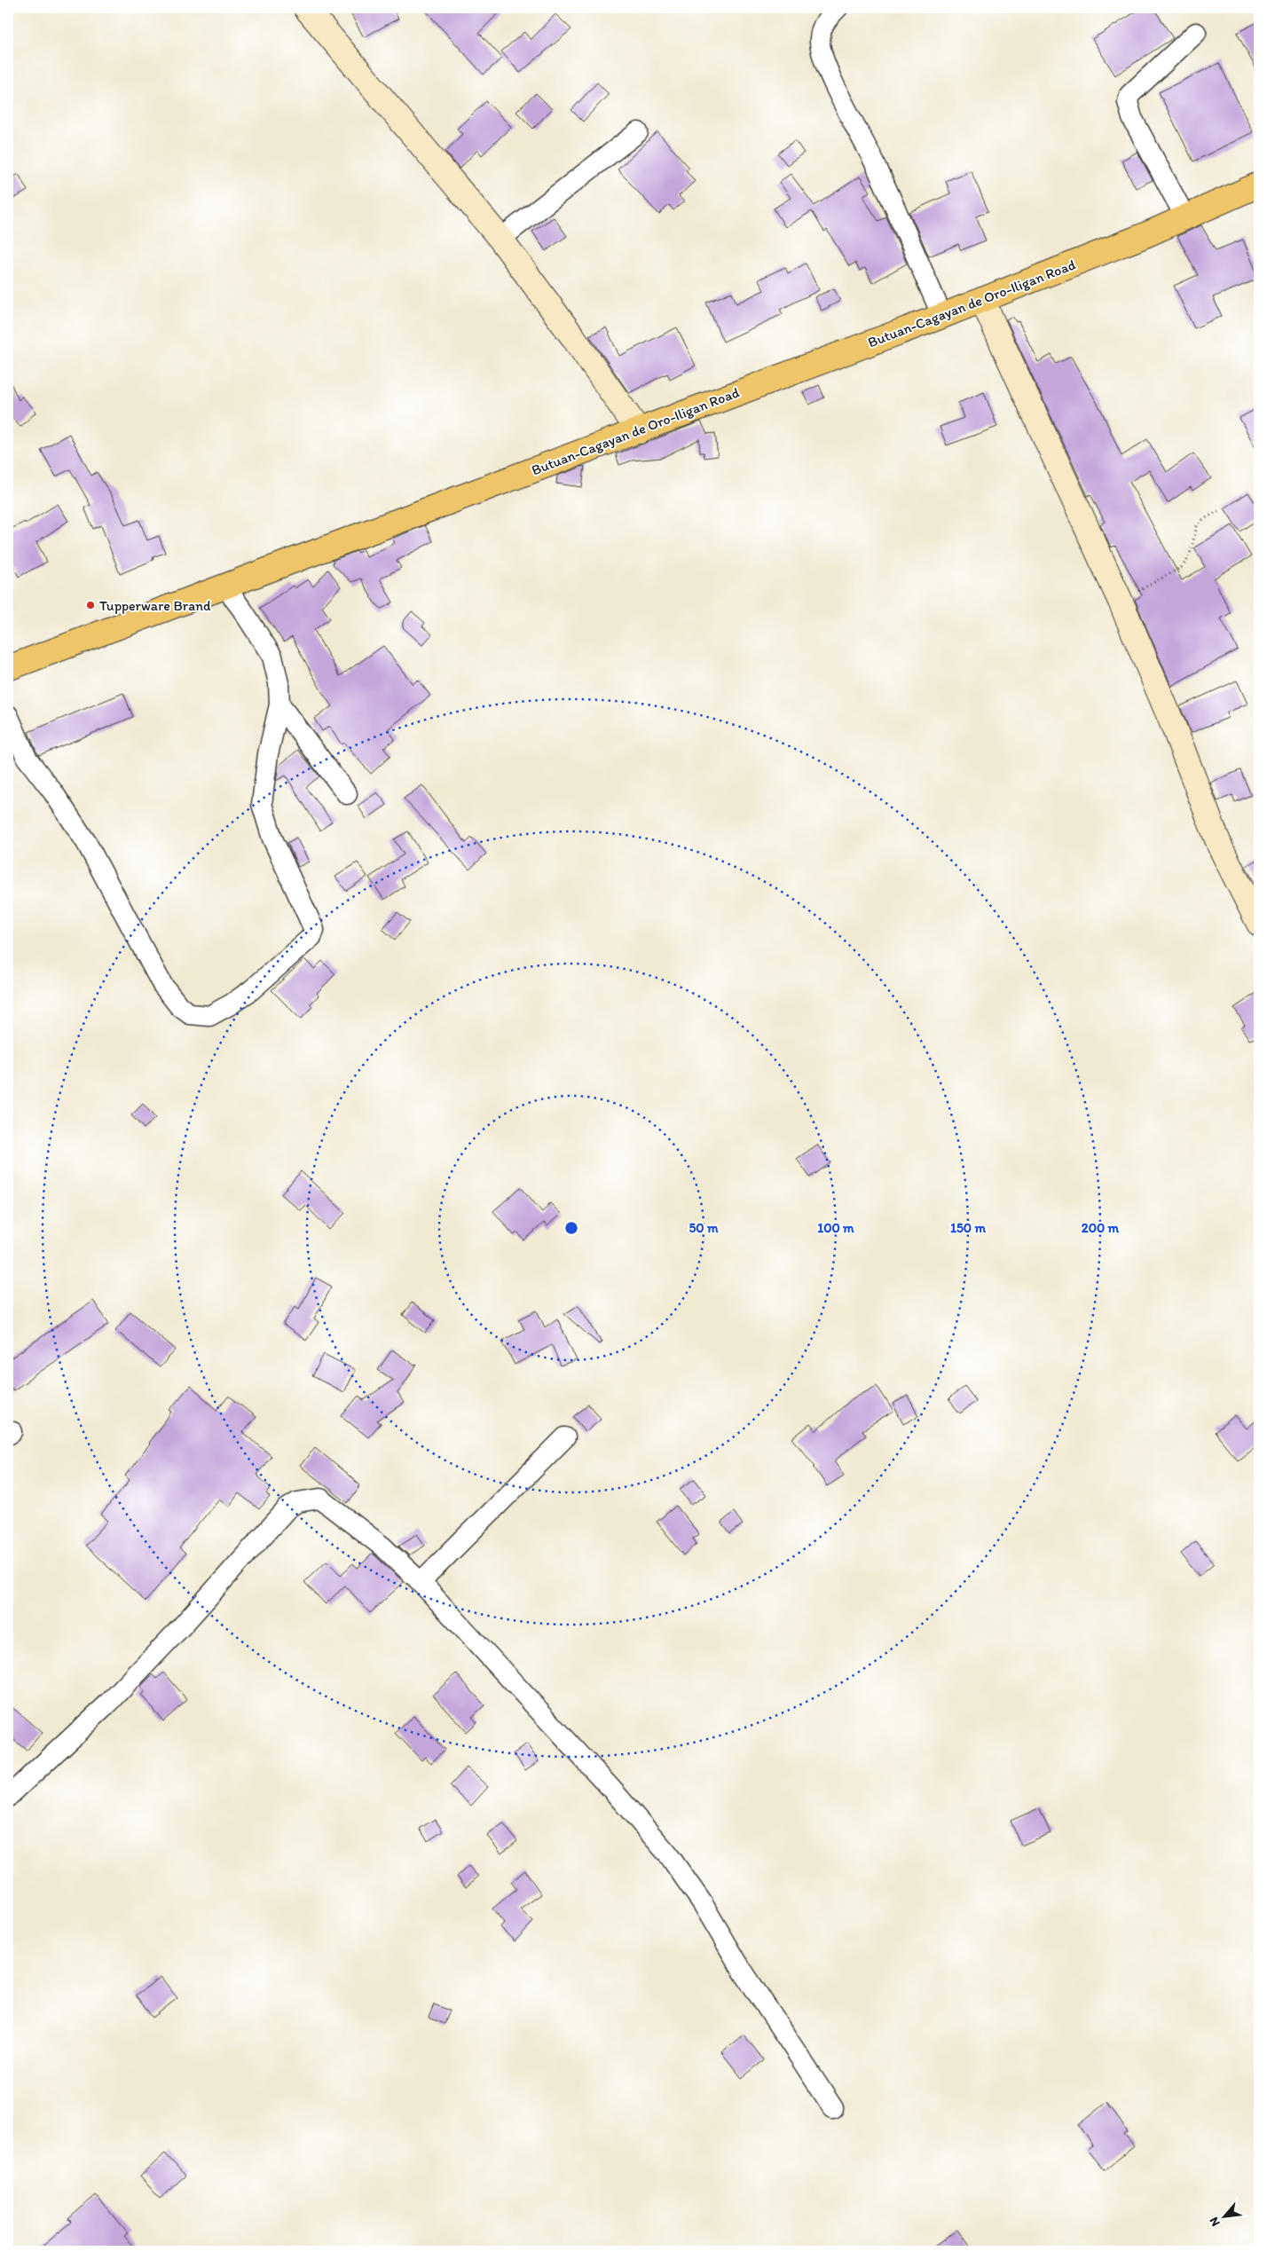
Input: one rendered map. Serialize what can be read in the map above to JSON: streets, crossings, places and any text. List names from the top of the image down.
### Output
{
  "streets": {
    "highway": ["Butuan-Cagayan de Oro-Iligan Road"]
  },
  "places": ["Tupperware Brand"],
  "north": "bottom left",
  "rings": [
    "50 m",
    "100 m",
    "150 m",
    "200 m"
  ]
}
